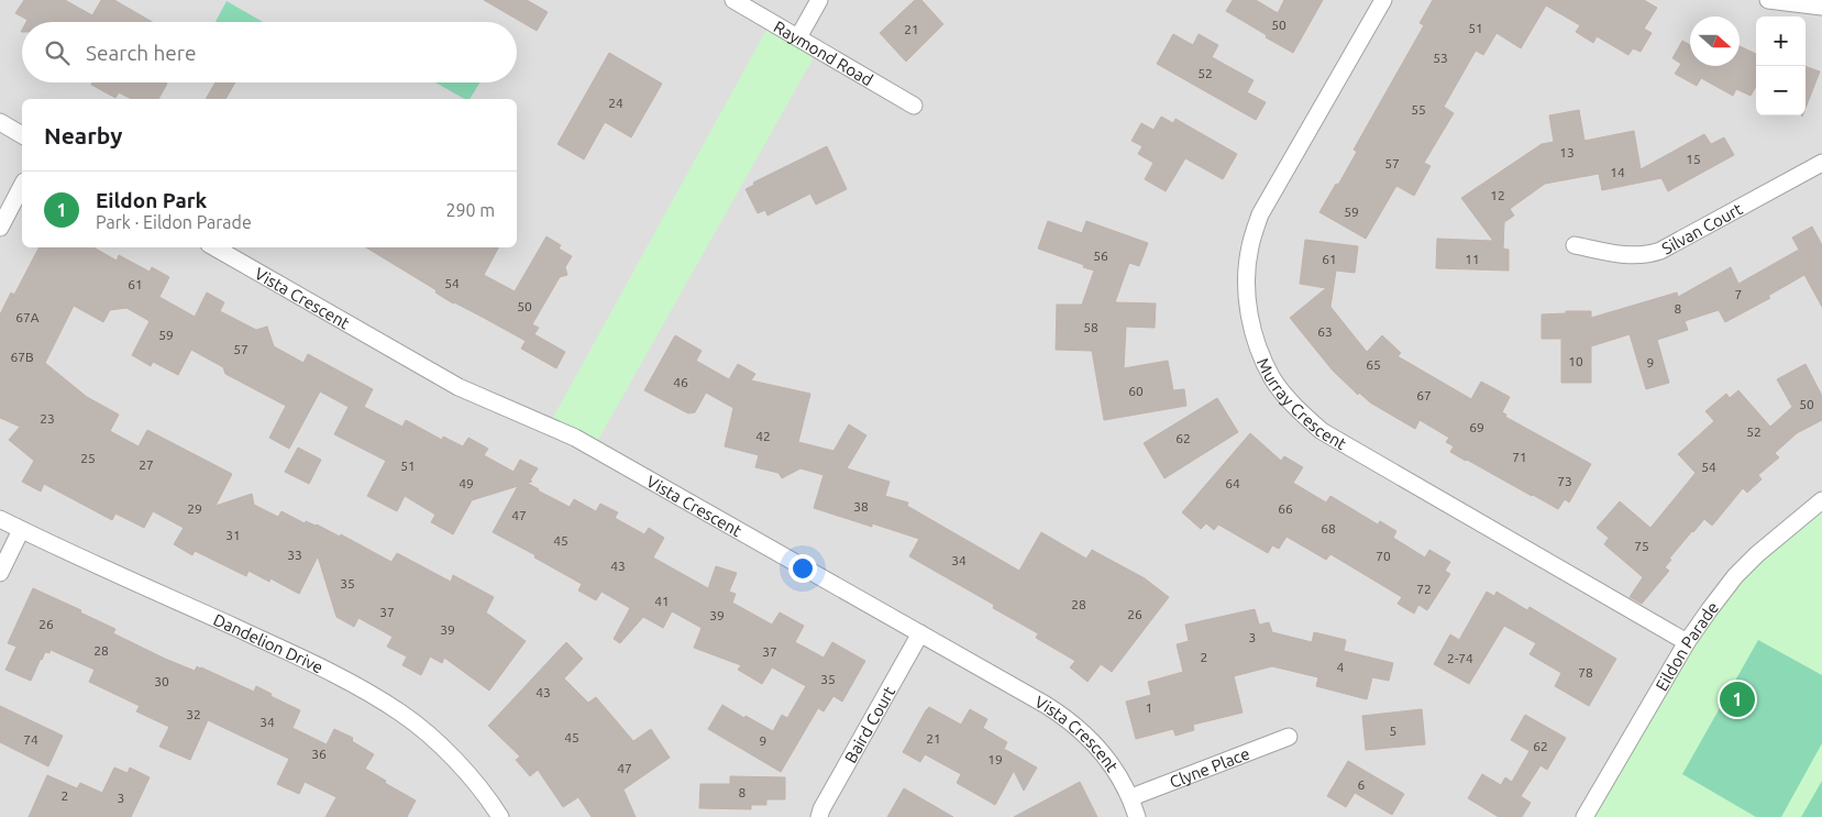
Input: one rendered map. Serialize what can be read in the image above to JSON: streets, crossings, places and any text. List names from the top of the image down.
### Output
{
  "streets": {
    "street": [
      "Raymond Road",
      "Silvan Court",
      "Vista Crescent",
      "Murray Crescent",
      "Dandelion Drive",
      "Eildon Parade",
      "Baird Court",
      "Clyne Place"
    ]
  },
  "crossings": [
    ["Vista Crescent", "Baird Court"],
    ["Vista Crescent", "Clyne Place"],
    ["Murray Crescent", "Eildon Parade"]
  ],
  "house_numbers": [
    "50",
    "51",
    "21",
    "53",
    "52",
    "24",
    "55",
    "13",
    "15",
    "57",
    "14",
    "12",
    "59",
    "56",
    "61",
    "11",
    "54",
    "61",
    "7",
    "50",
    "8",
    "67A",
    "58",
    "63",
    "59",
    "57",
    "67B",
    "10",
    "9",
    "65",
    "46",
    "60",
    "67",
    "50",
    "23",
    "69",
    "52",
    "42",
    "62",
    "71",
    "25",
    "27",
    "51",
    "54",
    "73",
    "49",
    "64",
    "38",
    "29",
    "66",
    "47",
    "68",
    "31",
    "45",
    "75",
    "33",
    "70",
    "34",
    "43",
    "35",
    "72",
    "41",
    "28",
    "37",
    "26",
    "39",
    "26",
    "39",
    "3",
    "28",
    "37",
    "2",
    "2-74",
    "4",
    "78",
    "35",
    "30",
    "43",
    "1",
    "32",
    "34",
    "5",
    "45",
    "21",
    "74",
    "9",
    "62",
    "36",
    "19",
    "47",
    "6",
    "8",
    "2",
    "3"
  ],
  "north": "right",
  "page": {
    "map_buttons": ["+", "−"],
    "search": "Search here",
    "heading": "Nearby",
    "list": [
      {
        "mark": "1",
        "name": "Eildon Park",
        "note": "Park · Eildon Parade",
        "value": "290 m"
      }
    ],
    "pins": "1"
  }
}
